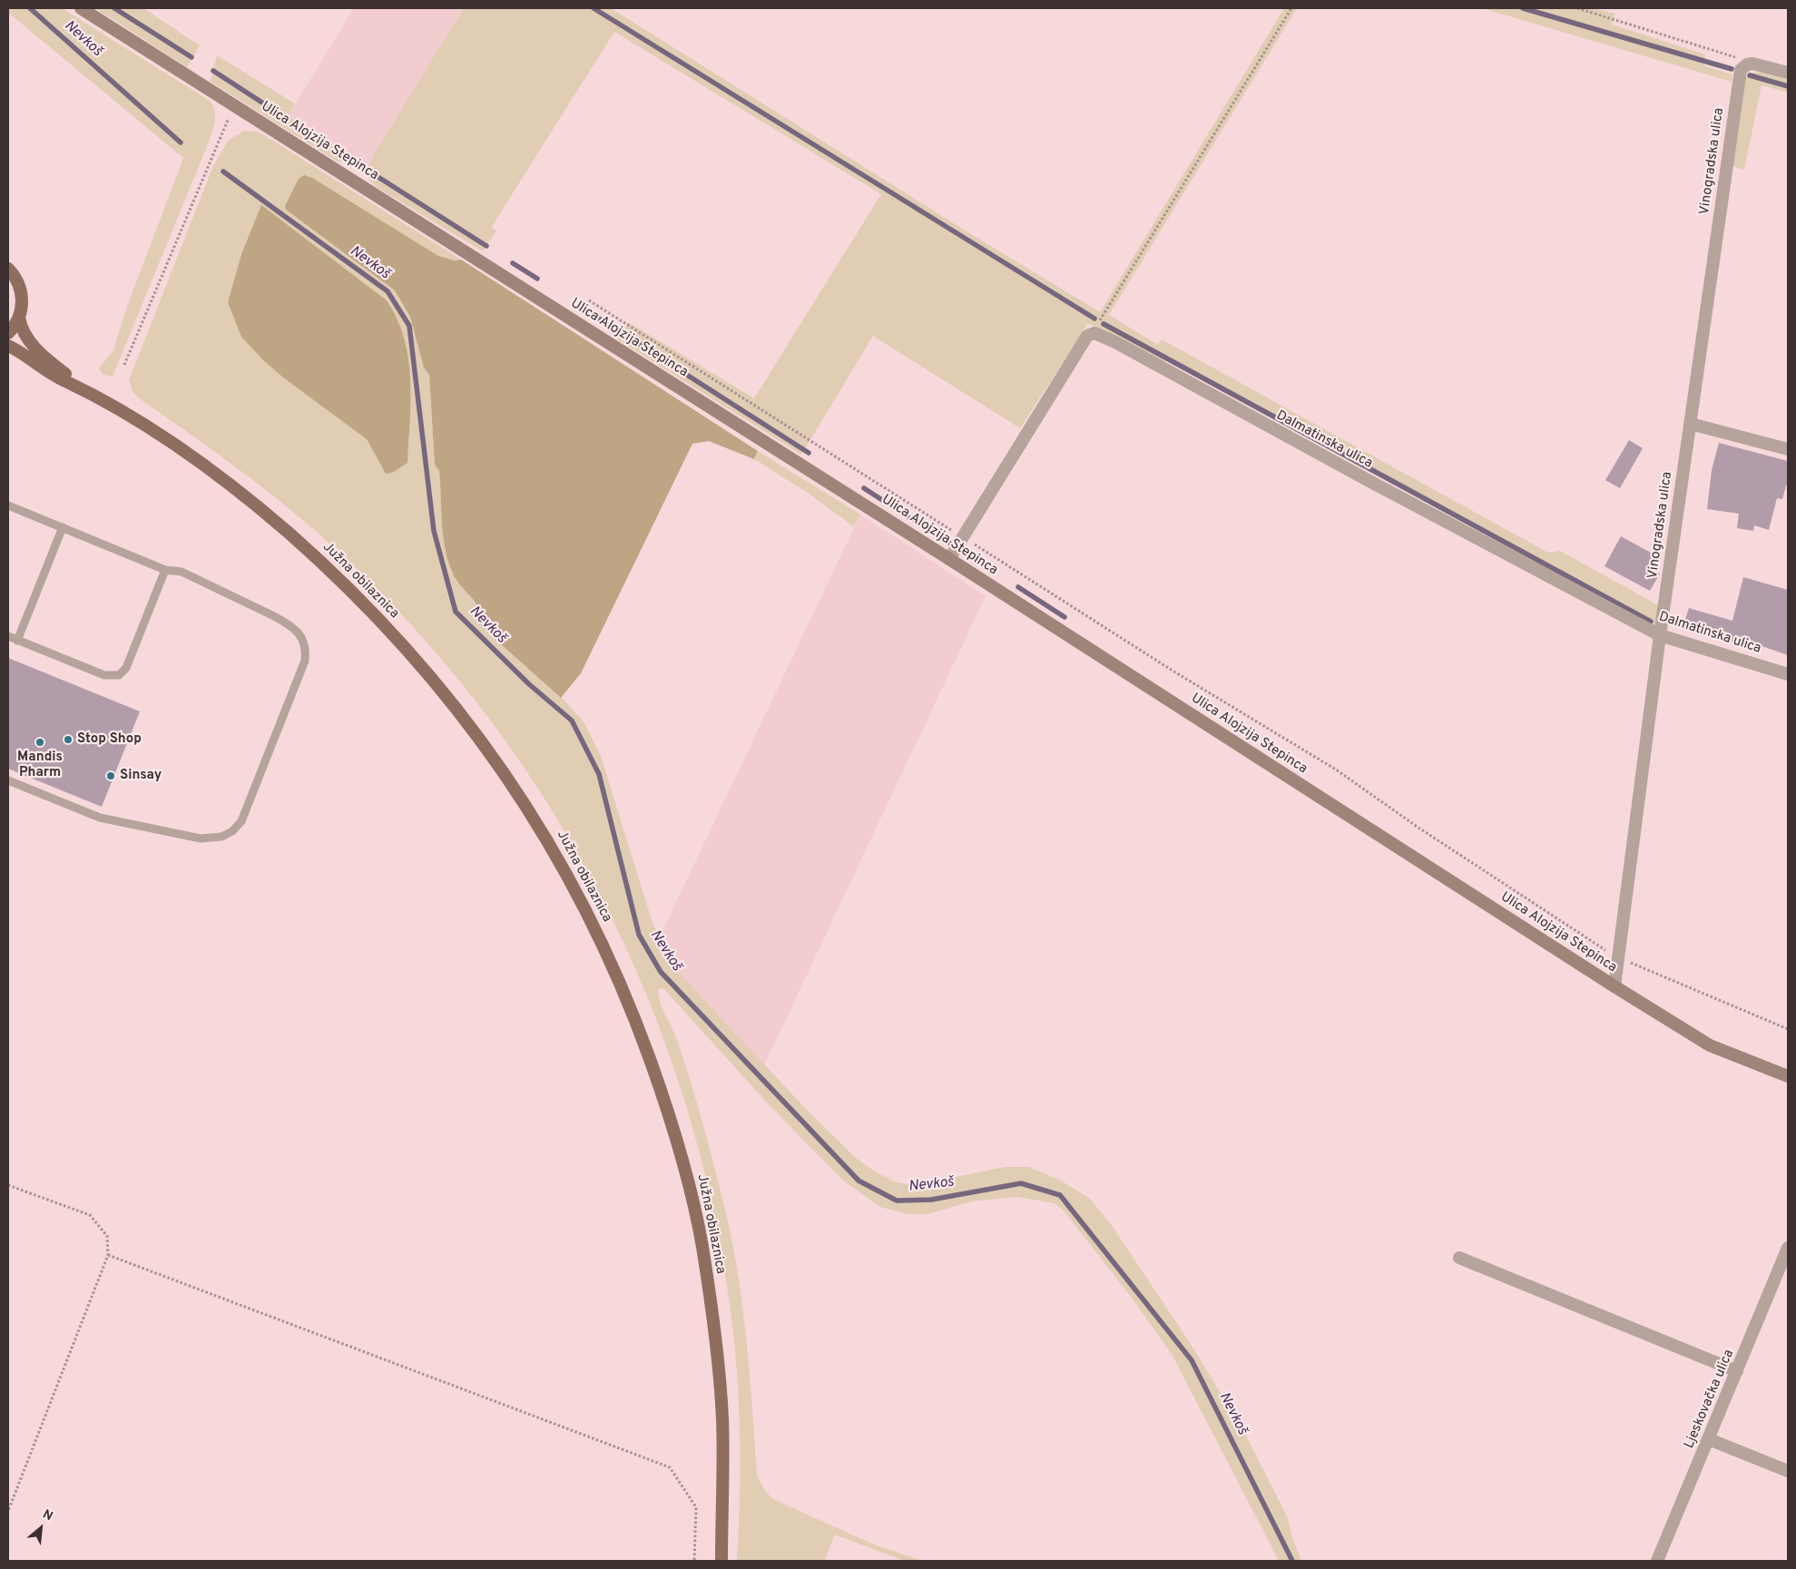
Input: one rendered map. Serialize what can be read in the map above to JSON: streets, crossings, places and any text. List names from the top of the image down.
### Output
{
  "streets": {
    "main road": ["Ulica Alojzija Stepinca", "Južna obilaznica"],
    "street": ["Vinogradska ulica", "Dalmatinska ulica", "Ljeskovačka ulica"]
  },
  "crossings": [
    ["Ulica Alojzija Stepinca", "Vinogradska ulica"],
    ["Vinogradska ulica", "Dalmatinska ulica"]
  ],
  "water": ["Nevkoš"],
  "places": ["Stop Shop", "Mandis Pharm", "Sinsay"],
  "north": "top right"
}
